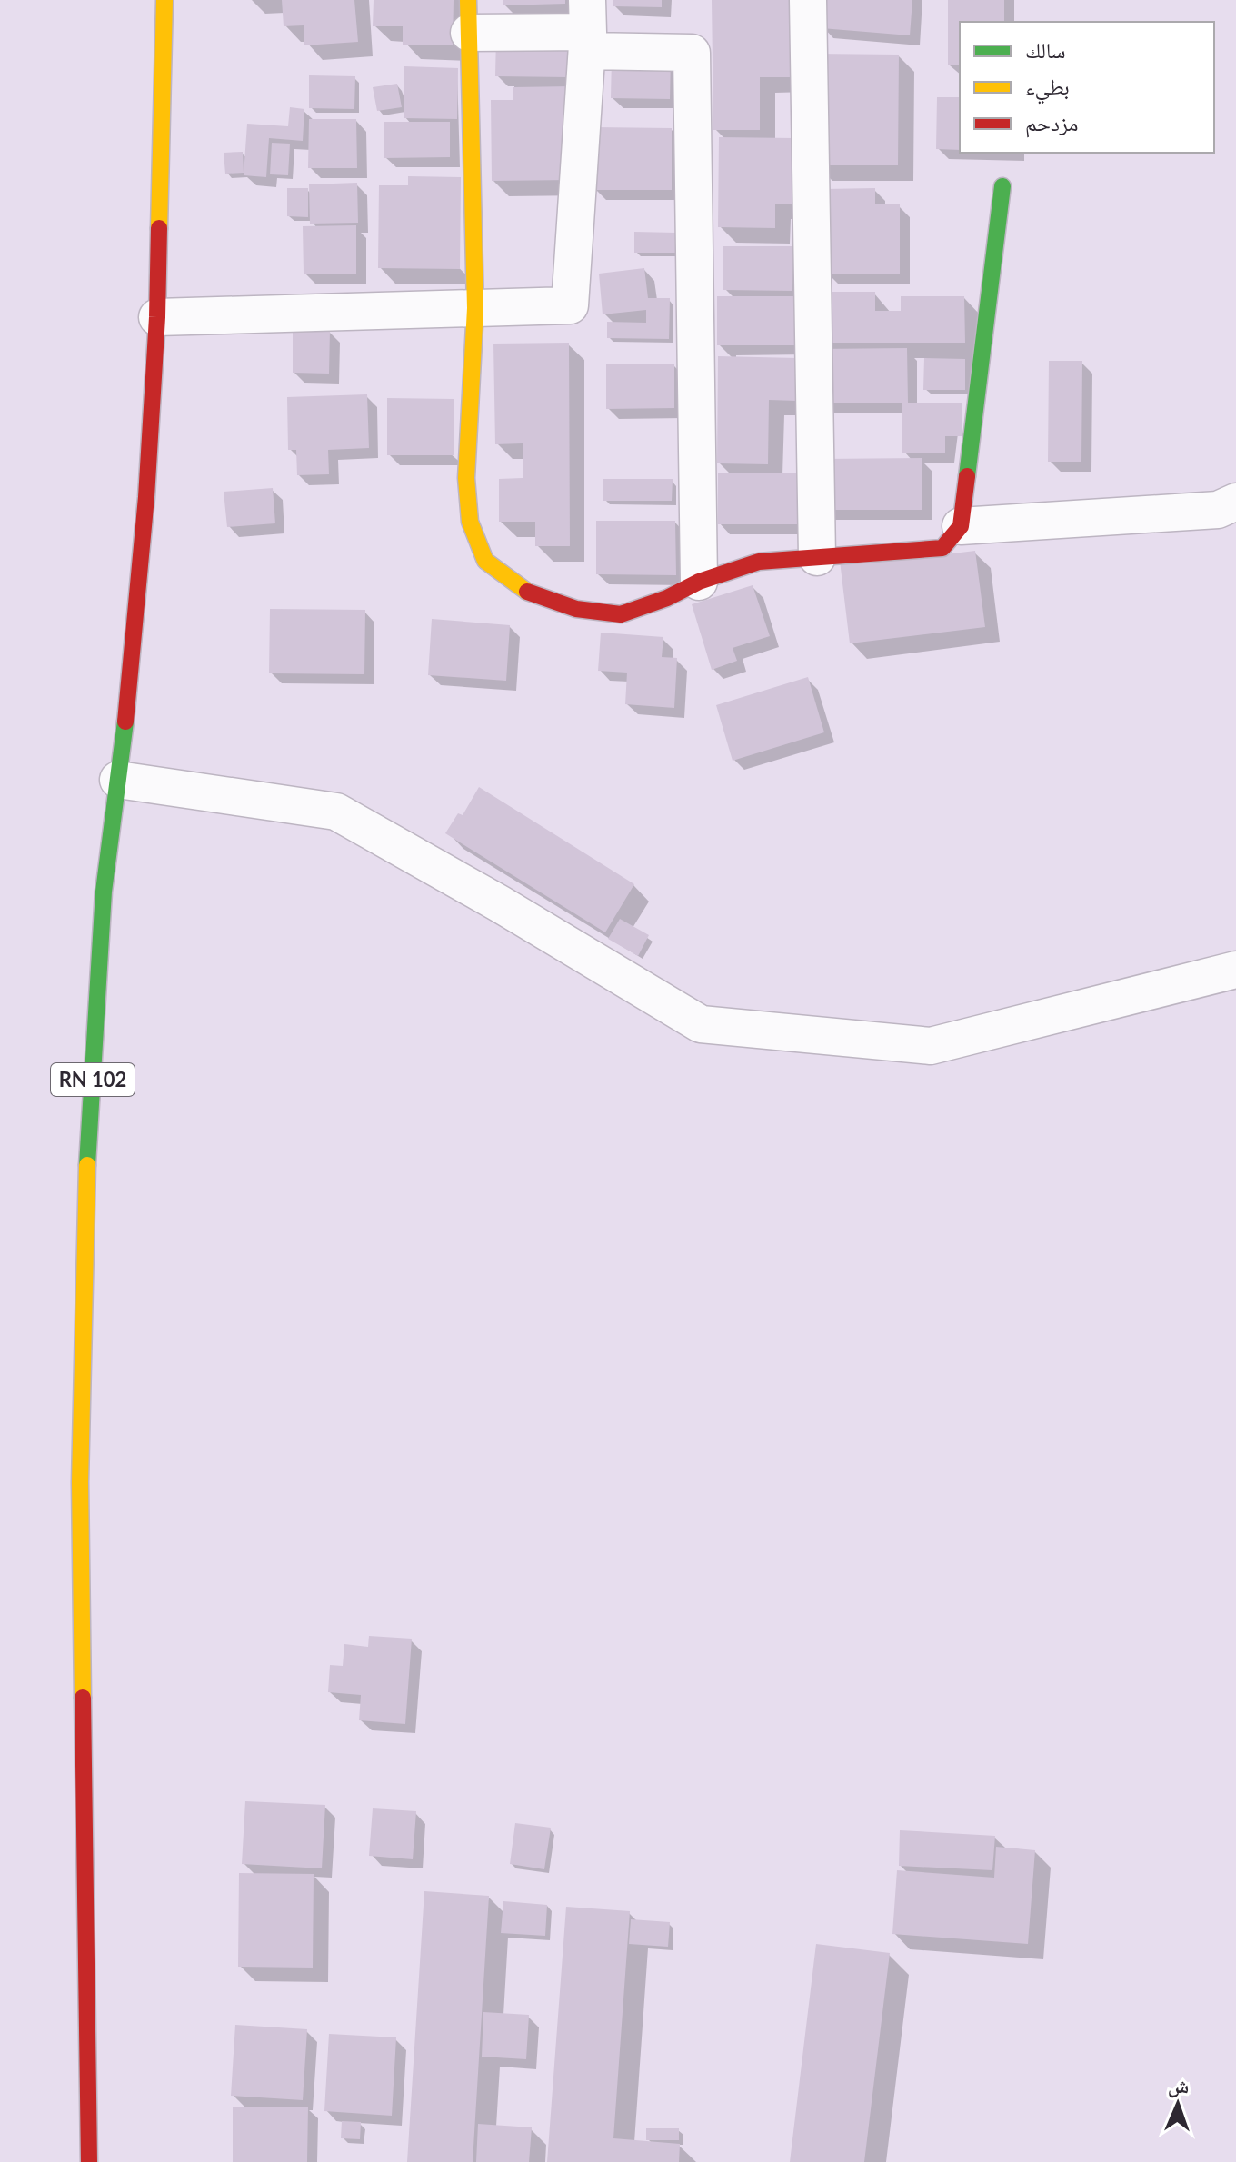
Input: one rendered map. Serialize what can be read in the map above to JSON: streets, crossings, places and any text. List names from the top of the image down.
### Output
{
  "streets": {
    "main road": ["RN 102"]
  },
  "legend": ["سالك", "بطيء", "مزدحم"],
  "north": "top"
}
